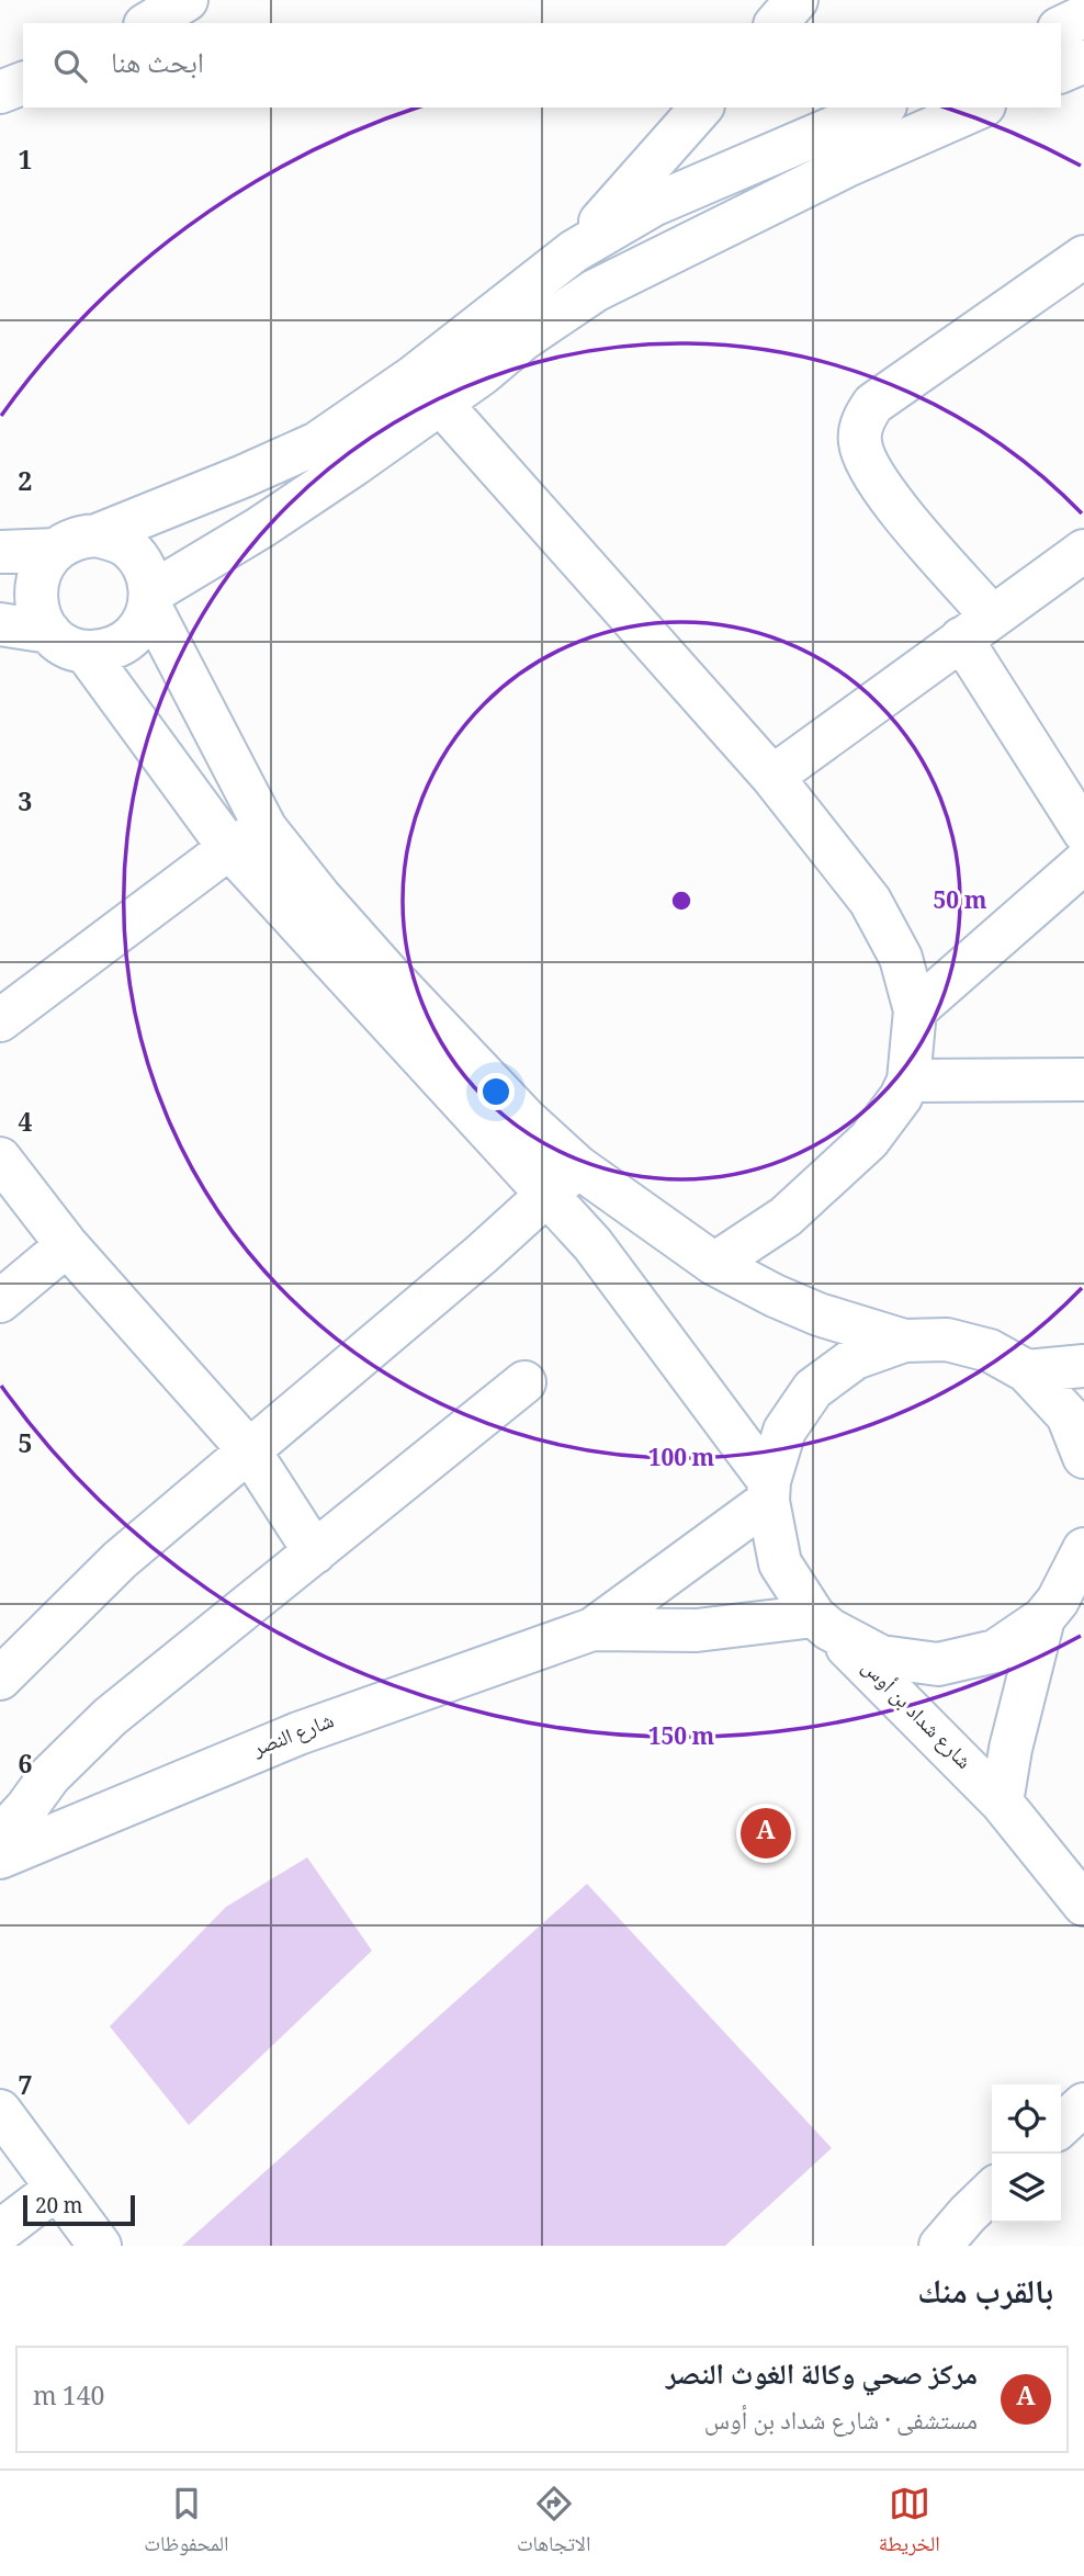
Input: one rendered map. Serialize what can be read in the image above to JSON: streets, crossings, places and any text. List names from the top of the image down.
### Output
{
  "streets": {
    "street": ["شارع شداد بن أوس", "شارع النصر"]
  },
  "crossings": [
    ["شارع شداد بن أوس", "شارع النصر"]
  ],
  "scale_bar": "20 m",
  "page": {
    "search": "ابحث هنا",
    "pins": "A",
    "scale": "20 m",
    "heading": "بالقرب منك",
    "list": [
      {
        "mark": "A",
        "name": "مركز صحي وكالة الغوث النصر",
        "note": "مستشفى · شارع شداد بن أوس",
        "value": "140 m"
      }
    ],
    "nav": ["الخريطة", "الاتجاهات", "المحفوظات"]
  },
  "grid": {
    "rows": [
      "1",
      "2",
      "3",
      "4",
      "5",
      "6",
      "7"
    ]
  },
  "rings": ["50 m", "100 m", "150 m"]
}
